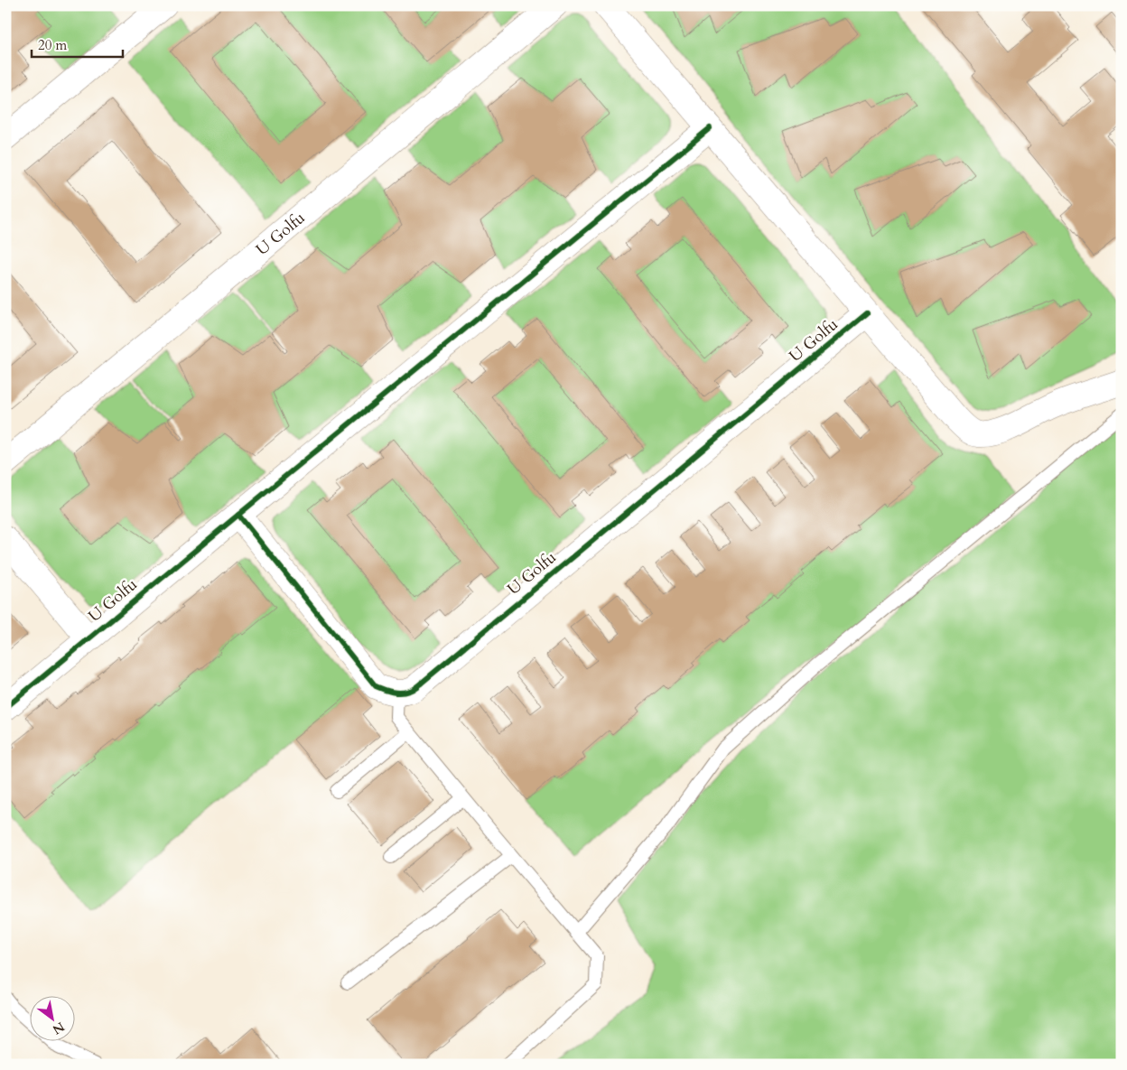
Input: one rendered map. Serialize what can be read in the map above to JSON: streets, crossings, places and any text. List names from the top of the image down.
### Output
{
  "streets": {
    "street": ["U Golfu"]
  },
  "scale_bar": "20 m",
  "north": "bottom right"
}
